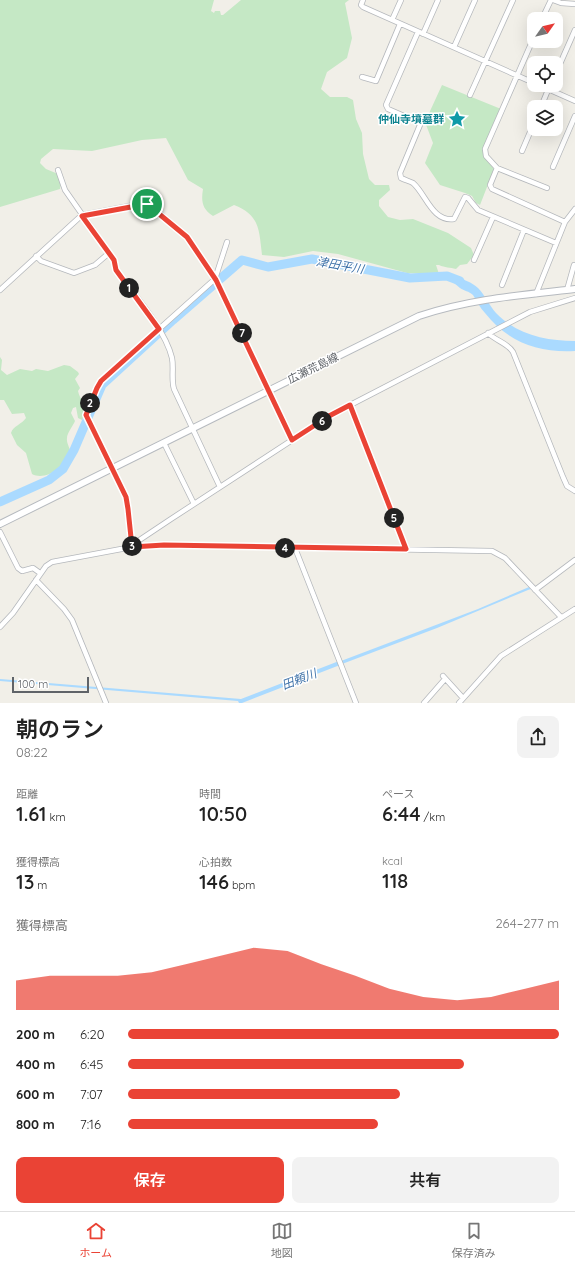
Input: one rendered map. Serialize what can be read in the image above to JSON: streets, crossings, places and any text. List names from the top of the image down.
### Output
{
  "streets": {
    "main road": ["広瀬荒島線"]
  },
  "water": ["津田平川", "田頼川"],
  "places": {
    "place": ["仲仙寺墳墓群"]
  },
  "scale_bar": "100 m",
  "north": "top right",
  "page": {
    "pins": [
      "1",
      "7",
      "2",
      "6",
      "5",
      "3",
      "4"
    ],
    "scale": "100 m",
    "heading": ["朝のラン", "08:22"],
    "stats": [
      ["距離", "1.61 km"],
      ["時間", "10:50"],
      ["ペース", "6:44 /km"],
      ["獲得標高", "13 m"],
      ["心拍数", "146 bpm"],
      ["kcal", "118"]
    ],
    "chart": ["獲得標高", "264–277 m"],
    "list": [
      {
        "name": "200 m",
        "note": "6:20"
      },
      {
        "name": "400 m",
        "note": "6:45"
      },
      {
        "name": "600 m",
        "note": "7:07"
      },
      {
        "name": "800 m",
        "note": "7:16"
      }
    ],
    "buttons": ["保存", "共有"],
    "tabs": ["ホーム", "地図", "保存済み"]
  }
}
